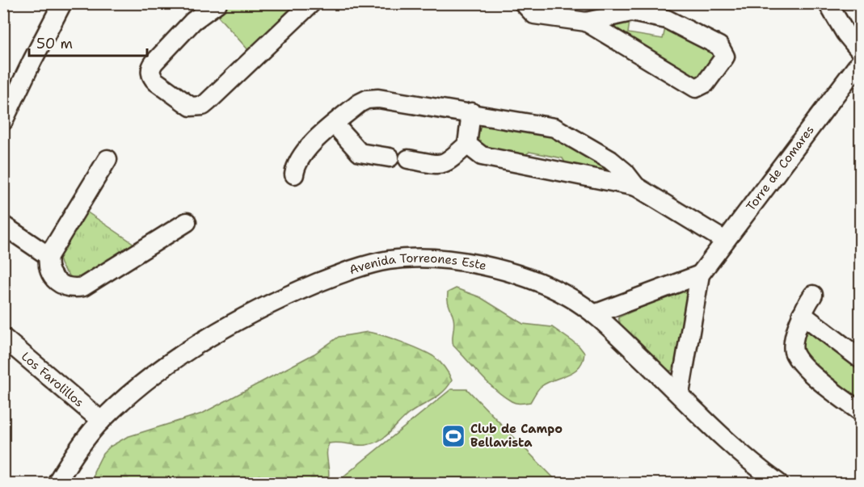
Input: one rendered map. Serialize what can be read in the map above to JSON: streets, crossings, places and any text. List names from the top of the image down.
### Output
{
  "streets": {
    "street": ["Torre de Comares", "Avenida Torreones Este", "Los Farolillos"]
  },
  "crossings": [
    ["Torre de Comares", "Avenida Torreones Este"],
    ["Avenida Torreones Este", "Los Farolillos"]
  ],
  "places": {
    "sports": ["Club de Campo Bellavista"]
  },
  "scale_bar": "50 m"
}
